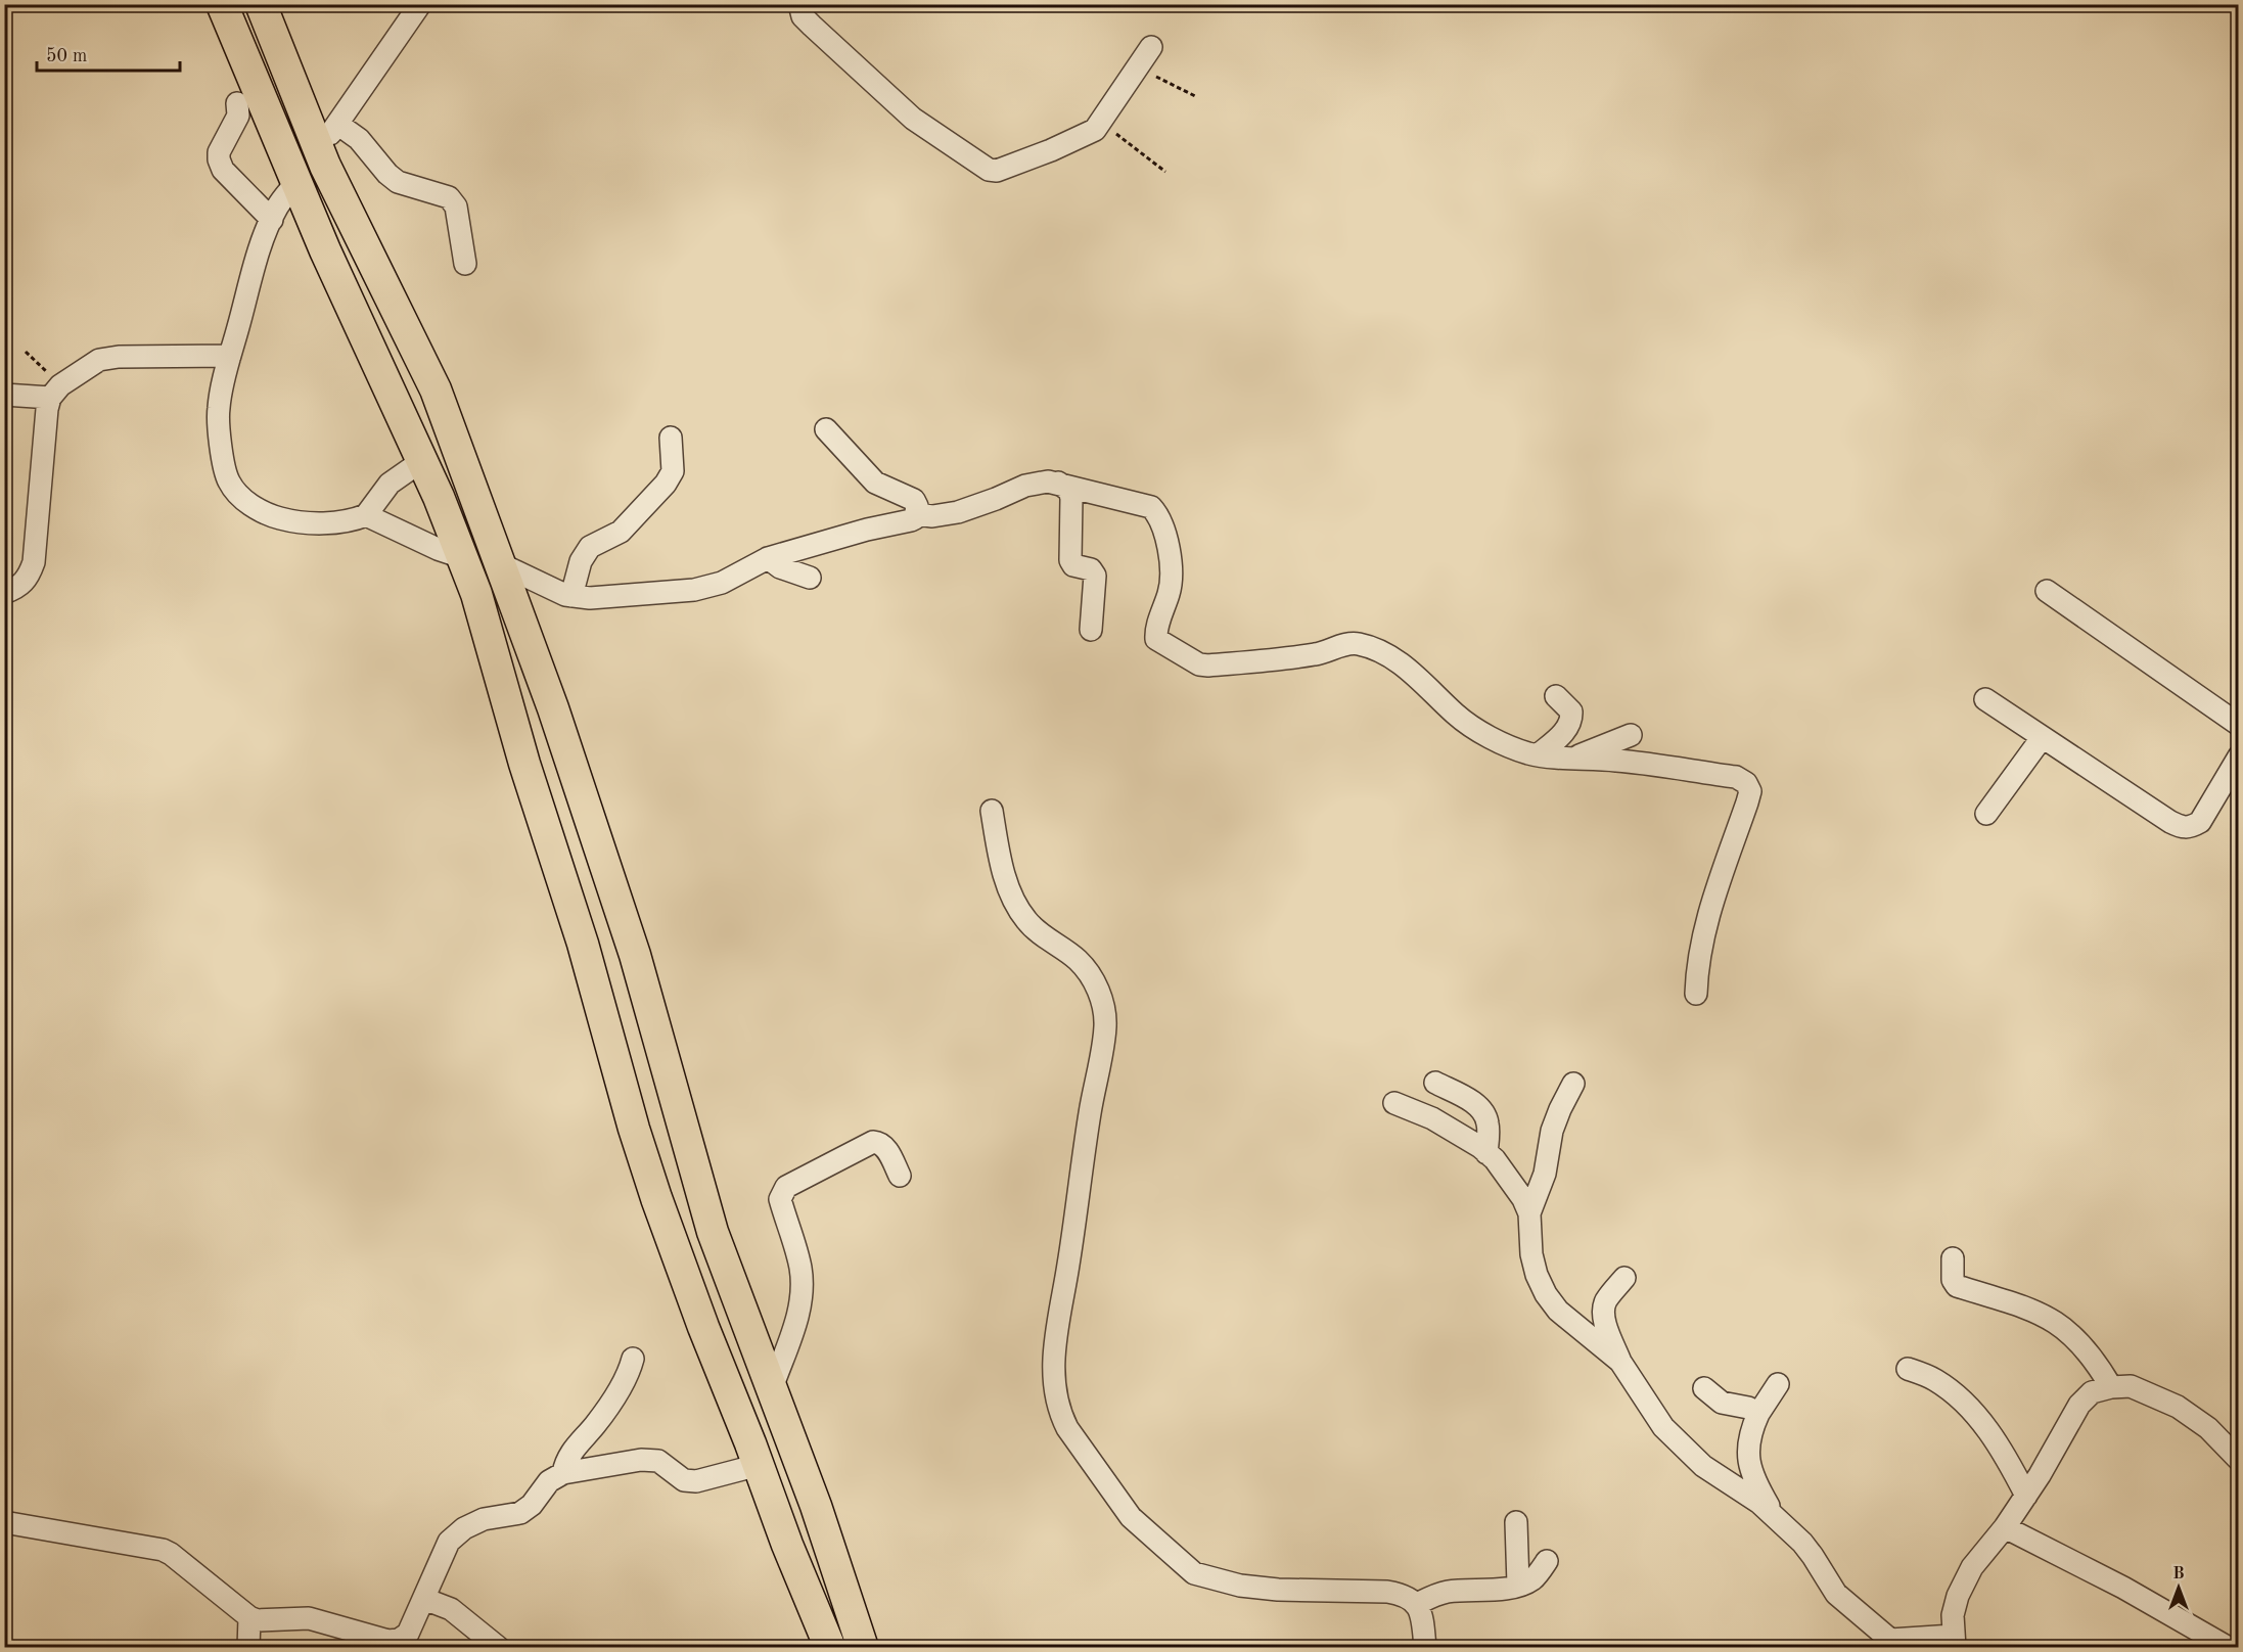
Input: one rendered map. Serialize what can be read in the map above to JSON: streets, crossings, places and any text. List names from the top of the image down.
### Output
{
  "scale_bar": "50 m",
  "north": "top"
}
